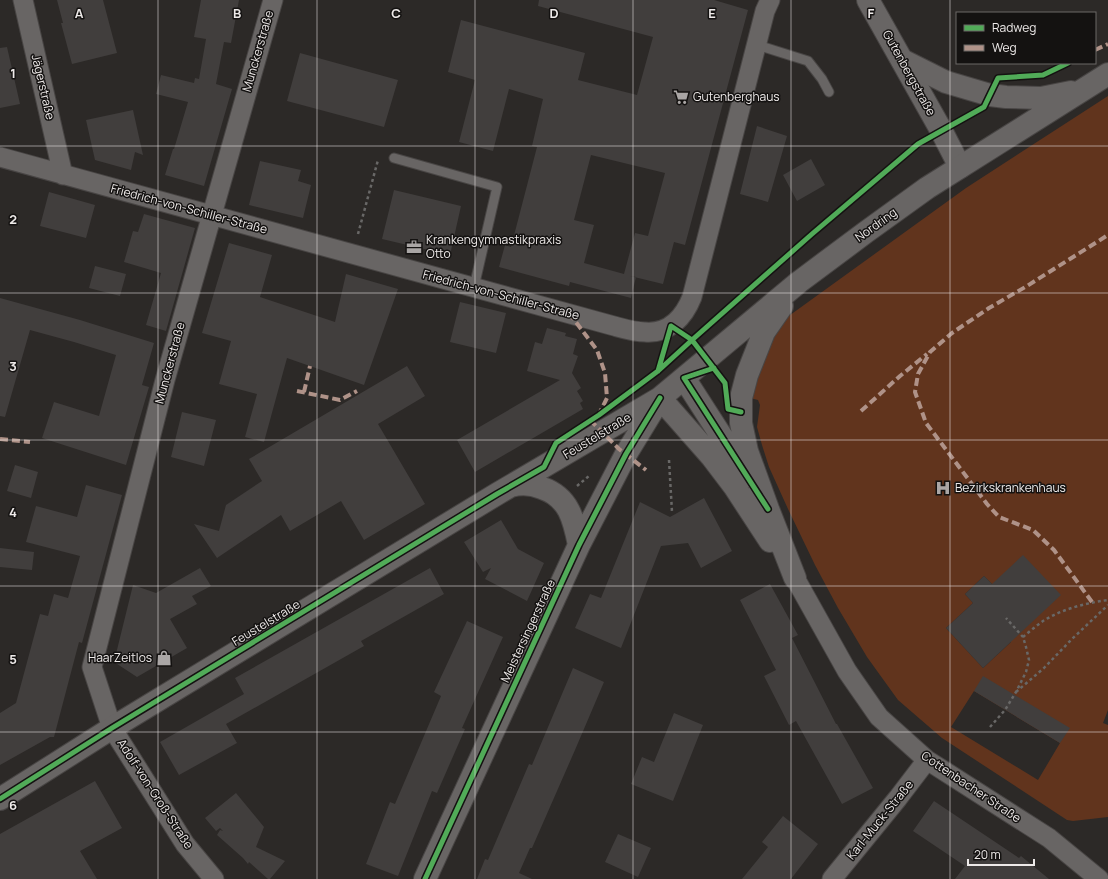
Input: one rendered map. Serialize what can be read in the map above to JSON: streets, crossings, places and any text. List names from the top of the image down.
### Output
{
  "streets": {
    "main road": [
      "Gutenbergstraße",
      "Nordring",
      "Feustelstraße",
      "Meistersingerstraße"
    ],
    "street": [
      "Munckerstraße",
      "Jägerstraße",
      "Friedrich-von-Schiller-Straße",
      "Cottenbacher Straße",
      "Adolf-von-Groß-Straße",
      "Karl-Muck-Straße"
    ]
  },
  "crossings": [
    ["Munckerstraße", "Friedrich-von-Schiller-Straße"],
    ["Munckerstraße", "Feustelstraße"],
    ["Munckerstraße", "Adolf-von-Groß-Straße"],
    ["Gutenbergstraße", "Nordring"],
    ["Jägerstraße", "Friedrich-von-Schiller-Straße"],
    ["Nordring", "Feustelstraße"],
    ["Nordring", "Meistersingerstraße"],
    ["Feustelstraße", "Meistersingerstraße"],
    ["Feustelstraße", "Adolf-von-Groß-Straße"],
    ["Cottenbacher Straße", "Karl-Muck-Straße"]
  ],
  "places": {
    "supermarket": ["Gutenberghaus"],
    "office": ["Krankengymnastikpraxis Otto"],
    "hospital": ["Bezirkskrankenhaus"],
    "shop": ["HaarZeitlos"]
  },
  "legend": ["Radweg", "Weg"],
  "scale_bar": "20 m",
  "grid": {
    "columns": [
      "A",
      "B",
      "C",
      "D",
      "E",
      "F"
    ],
    "rows": [
      "1",
      "2",
      "3",
      "4",
      "5",
      "6"
    ]
  }
}
